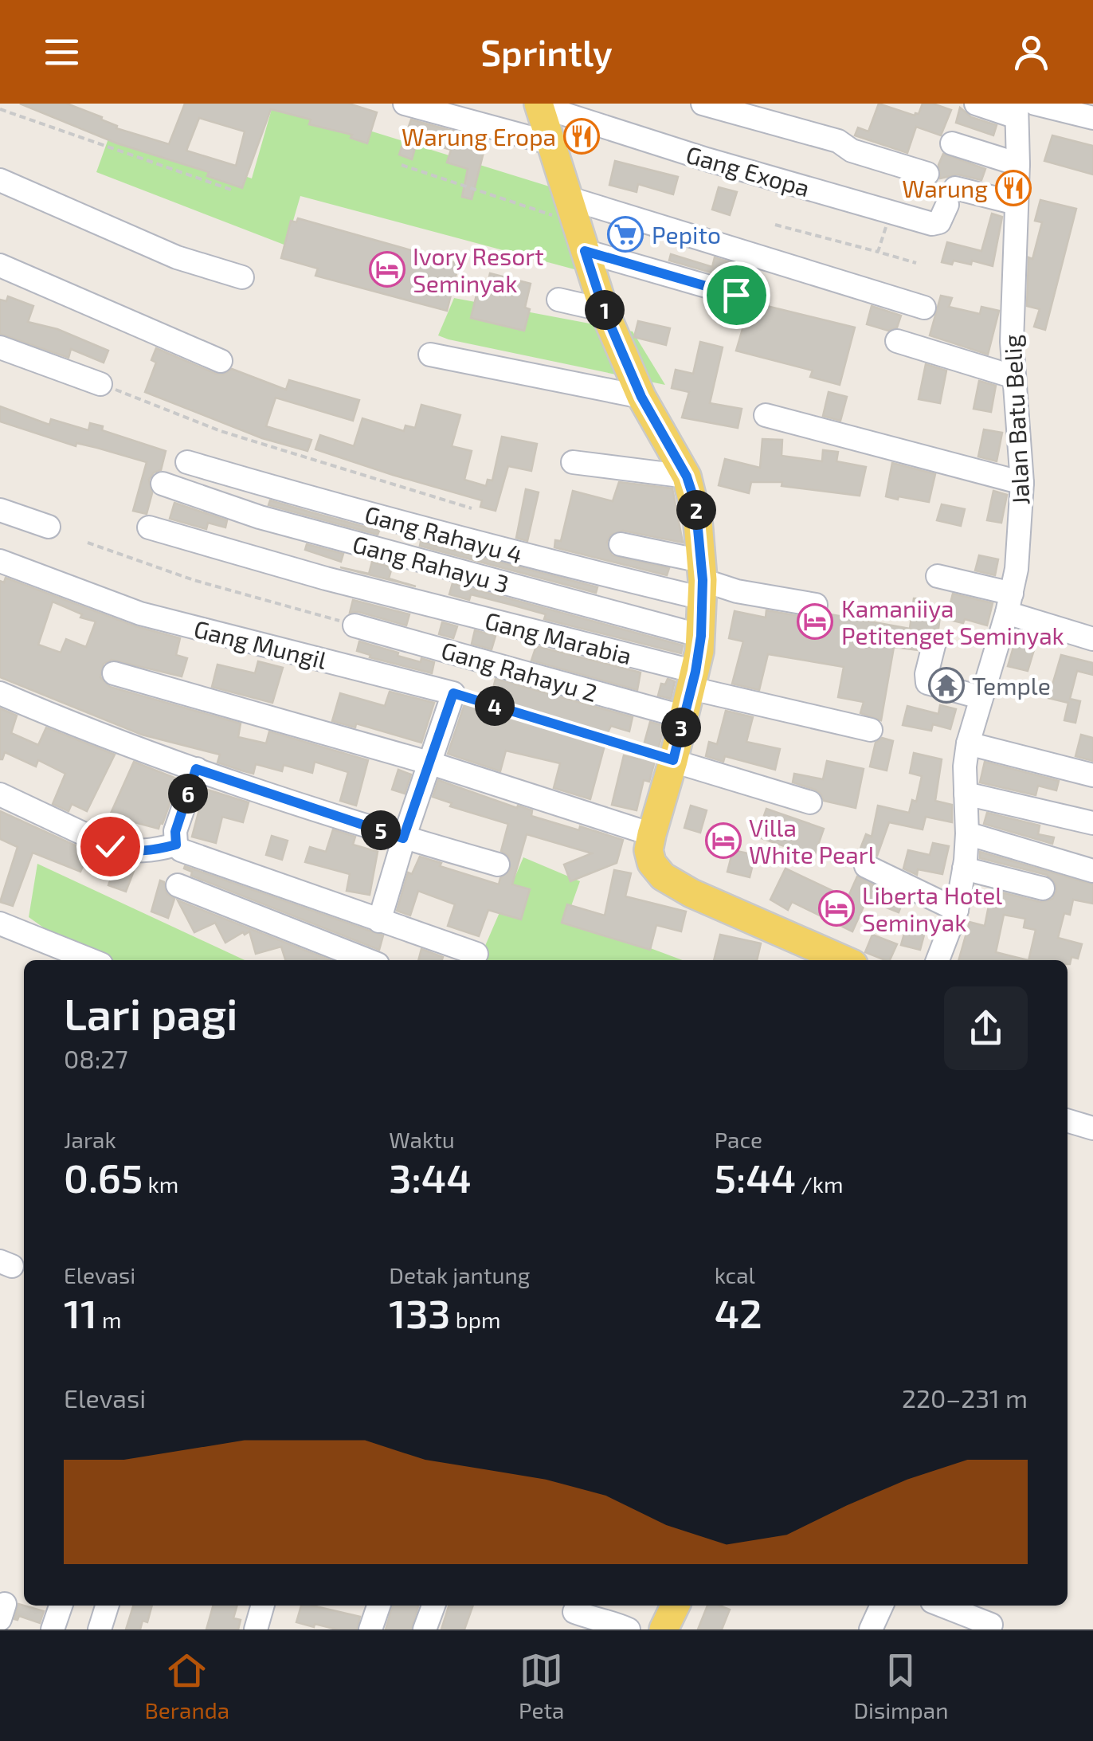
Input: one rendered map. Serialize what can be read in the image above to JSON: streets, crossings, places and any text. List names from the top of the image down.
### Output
{
  "streets": {
    "street": [
      "Gang Exopa",
      "Jalan Batu Belig",
      "Gang Rahayu 4",
      "Gang Rahayu 3",
      "Gang Marabia",
      "Gang Mungil",
      "Gang Rahayu 2"
    ]
  },
  "crossings": [
    ["Gang Exopa", "Jalan Batu Belig"],
    ["Gang Rahayu 3", "Gang Marabia"]
  ],
  "places": {
    "restaurant": ["Warung Eropa", "Warung"],
    "supermarket": ["Pepito"],
    "hotel": [
      "Ivory Resort Seminyak",
      "Kamaniiya Petitenget Seminyak",
      "Villa White Pearl",
      "Liberta Hotel Seminyak"
    ],
    "temple": ["Temple"]
  },
  "page": {
    "header": "Sprintly",
    "pins": [
      "1",
      "2",
      "4",
      "3",
      "6",
      "5"
    ],
    "heading": ["Lari pagi", "08:27"],
    "stats": [
      ["Jarak", "0.65 km"],
      ["Waktu", "3:44"],
      ["Pace", "5:44 /km"],
      ["Elevasi", "11 m"],
      ["Detak jantung", "133 bpm"],
      ["kcal", "42"]
    ],
    "chart": ["Elevasi", "220–231 m"],
    "tabs": ["Beranda", "Peta", "Disimpan"]
  }
}
